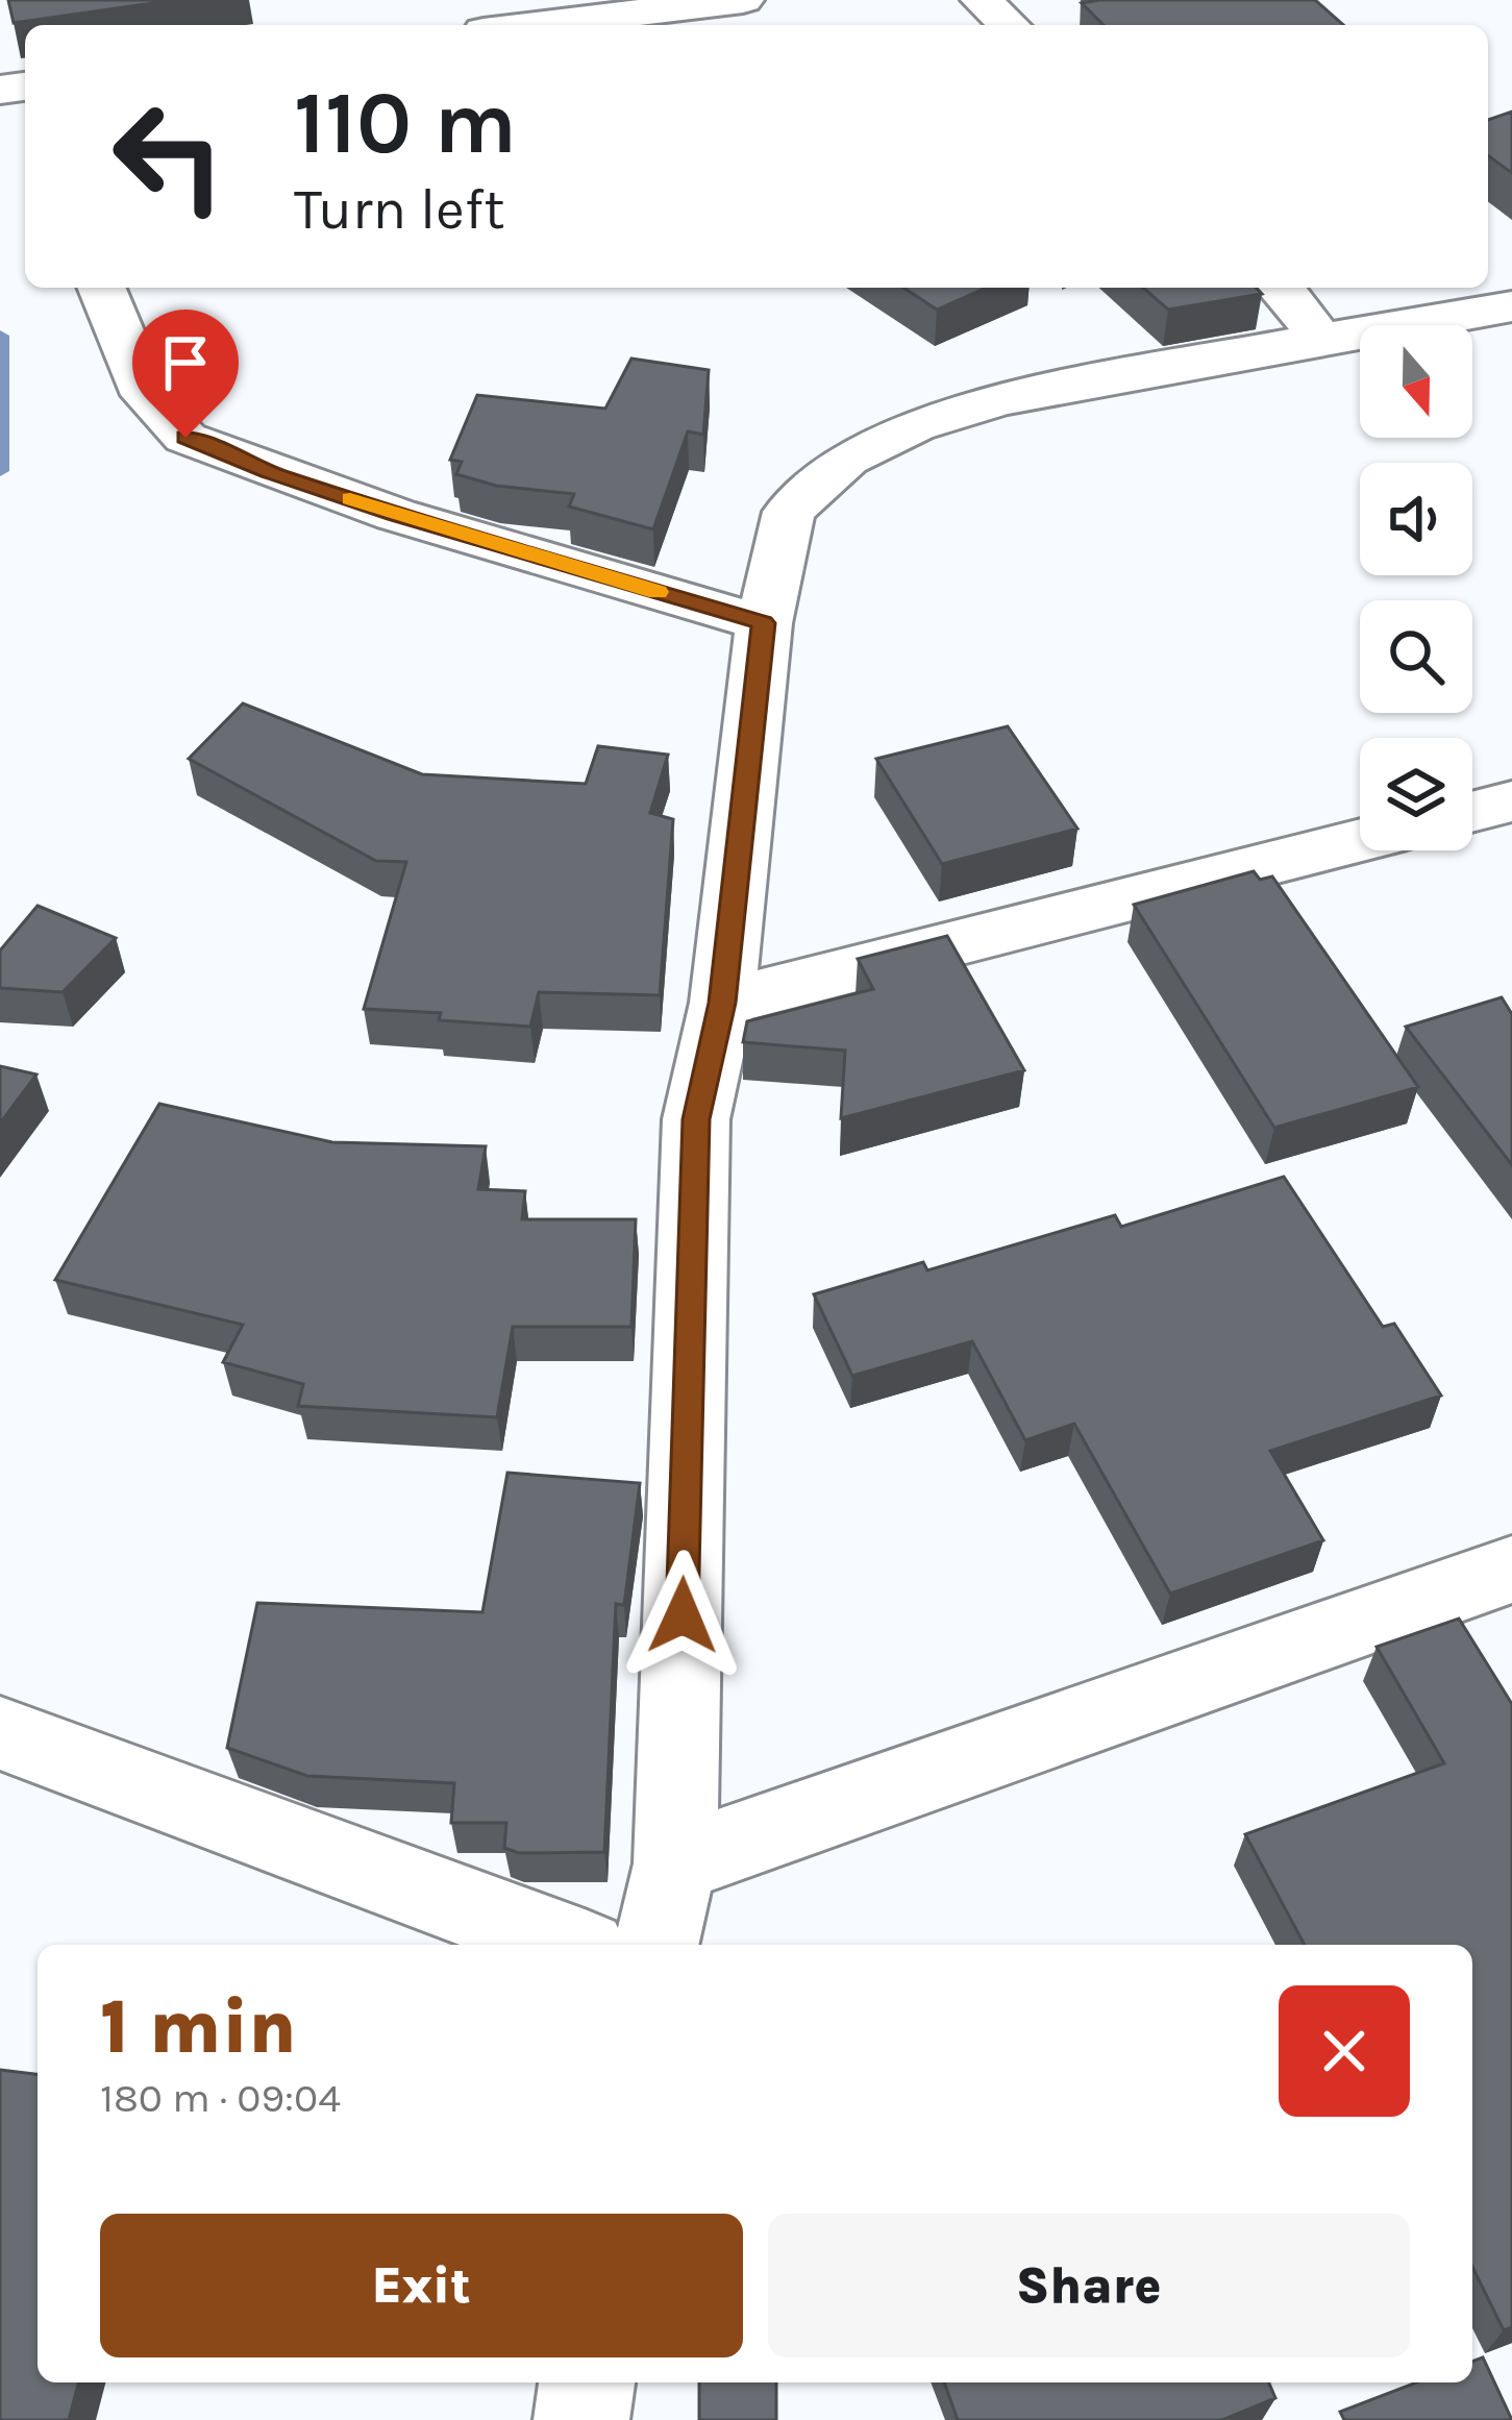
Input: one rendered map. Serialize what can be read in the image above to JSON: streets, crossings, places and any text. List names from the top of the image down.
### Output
{
  "north": "bottom",
  "page": {
    "turn": ["110 m", "Turn left"],
    "heading": ["1 min", "180 m · 09:04"],
    "buttons": ["Exit", "Share"]
  }
}
